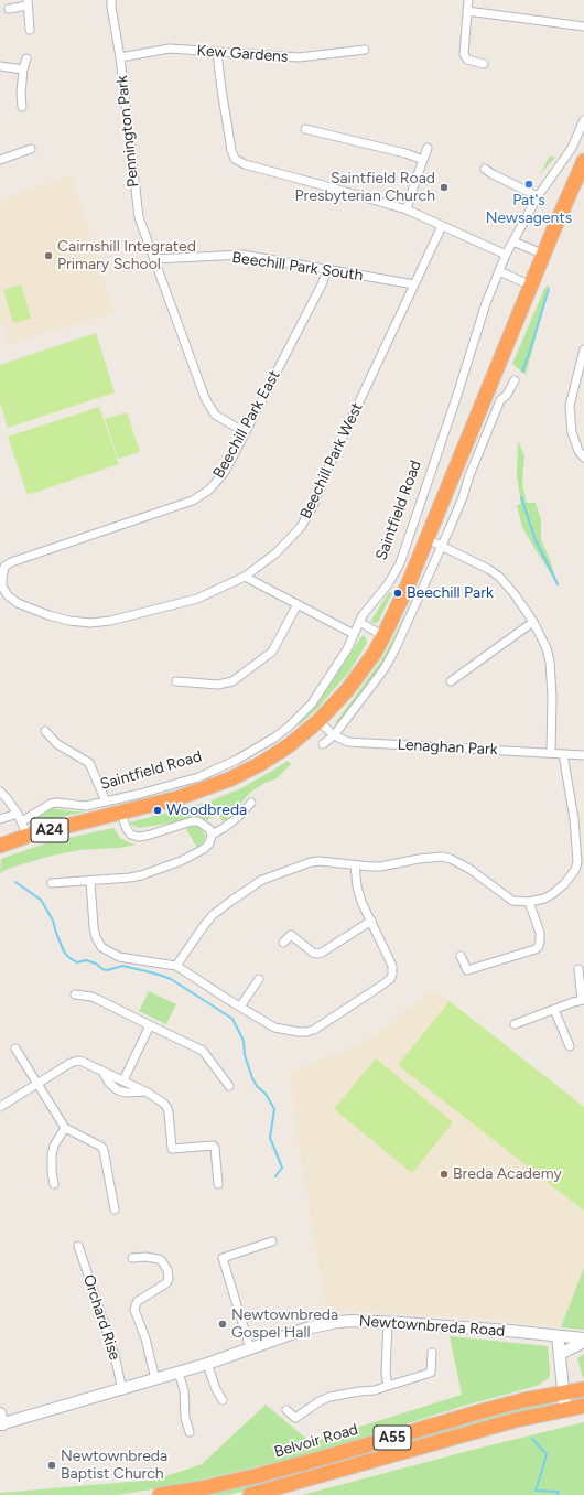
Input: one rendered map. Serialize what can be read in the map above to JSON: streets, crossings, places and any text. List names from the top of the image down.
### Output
{
  "streets": {
    "highway": [
      "Saintfield Road",
      "A24",
      "A55",
      "Belvoir Road"
    ],
    "street": [
      "Kew Gardens",
      "Pennington Park",
      "Beechill Park South",
      "Beechill Park East",
      "Beechill Park West",
      "Lenaghan Park",
      "Orchard Rise",
      "Newtownbreda Road"
    ]
  },
  "crossings": [
    ["Kew Gardens", "Pennington Park"],
    ["Pennington Park", "Beechill Park South"],
    ["Pennington Park", "Beechill Park East"],
    ["Beechill Park South", "Beechill Park East"],
    ["Beechill Park South", "Beechill Park West"],
    ["Beechill Park East", "Beechill Park West"],
    ["Saintfield Road", "Lenaghan Park"],
    ["Orchard Rise", "Newtownbreda Road"]
  ],
  "places": [
    "Pat's Newsagents",
    "Saintfield Road Presbyterian Church",
    "Cairnshill Integrated Primary School",
    "Beechill Park",
    "Woodbreda",
    "Breda Academy",
    "Newtownbreda Gospel Hall",
    "Newtownbreda Baptist Church"
  ]
}
